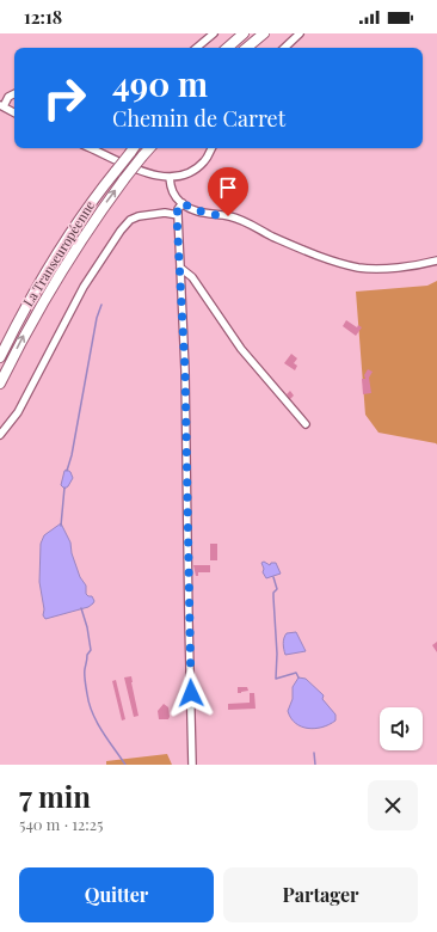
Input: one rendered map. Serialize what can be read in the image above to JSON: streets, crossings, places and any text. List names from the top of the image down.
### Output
{
  "streets": {
    "highway": ["La Transeuropéenne"]
  },
  "page": {
    "status": "12:18",
    "turn": ["490 m", "Chemin de Carret"],
    "heading": ["7 min", "540 m · 12:25"],
    "buttons": ["Quitter", "Partager"]
  }
}
